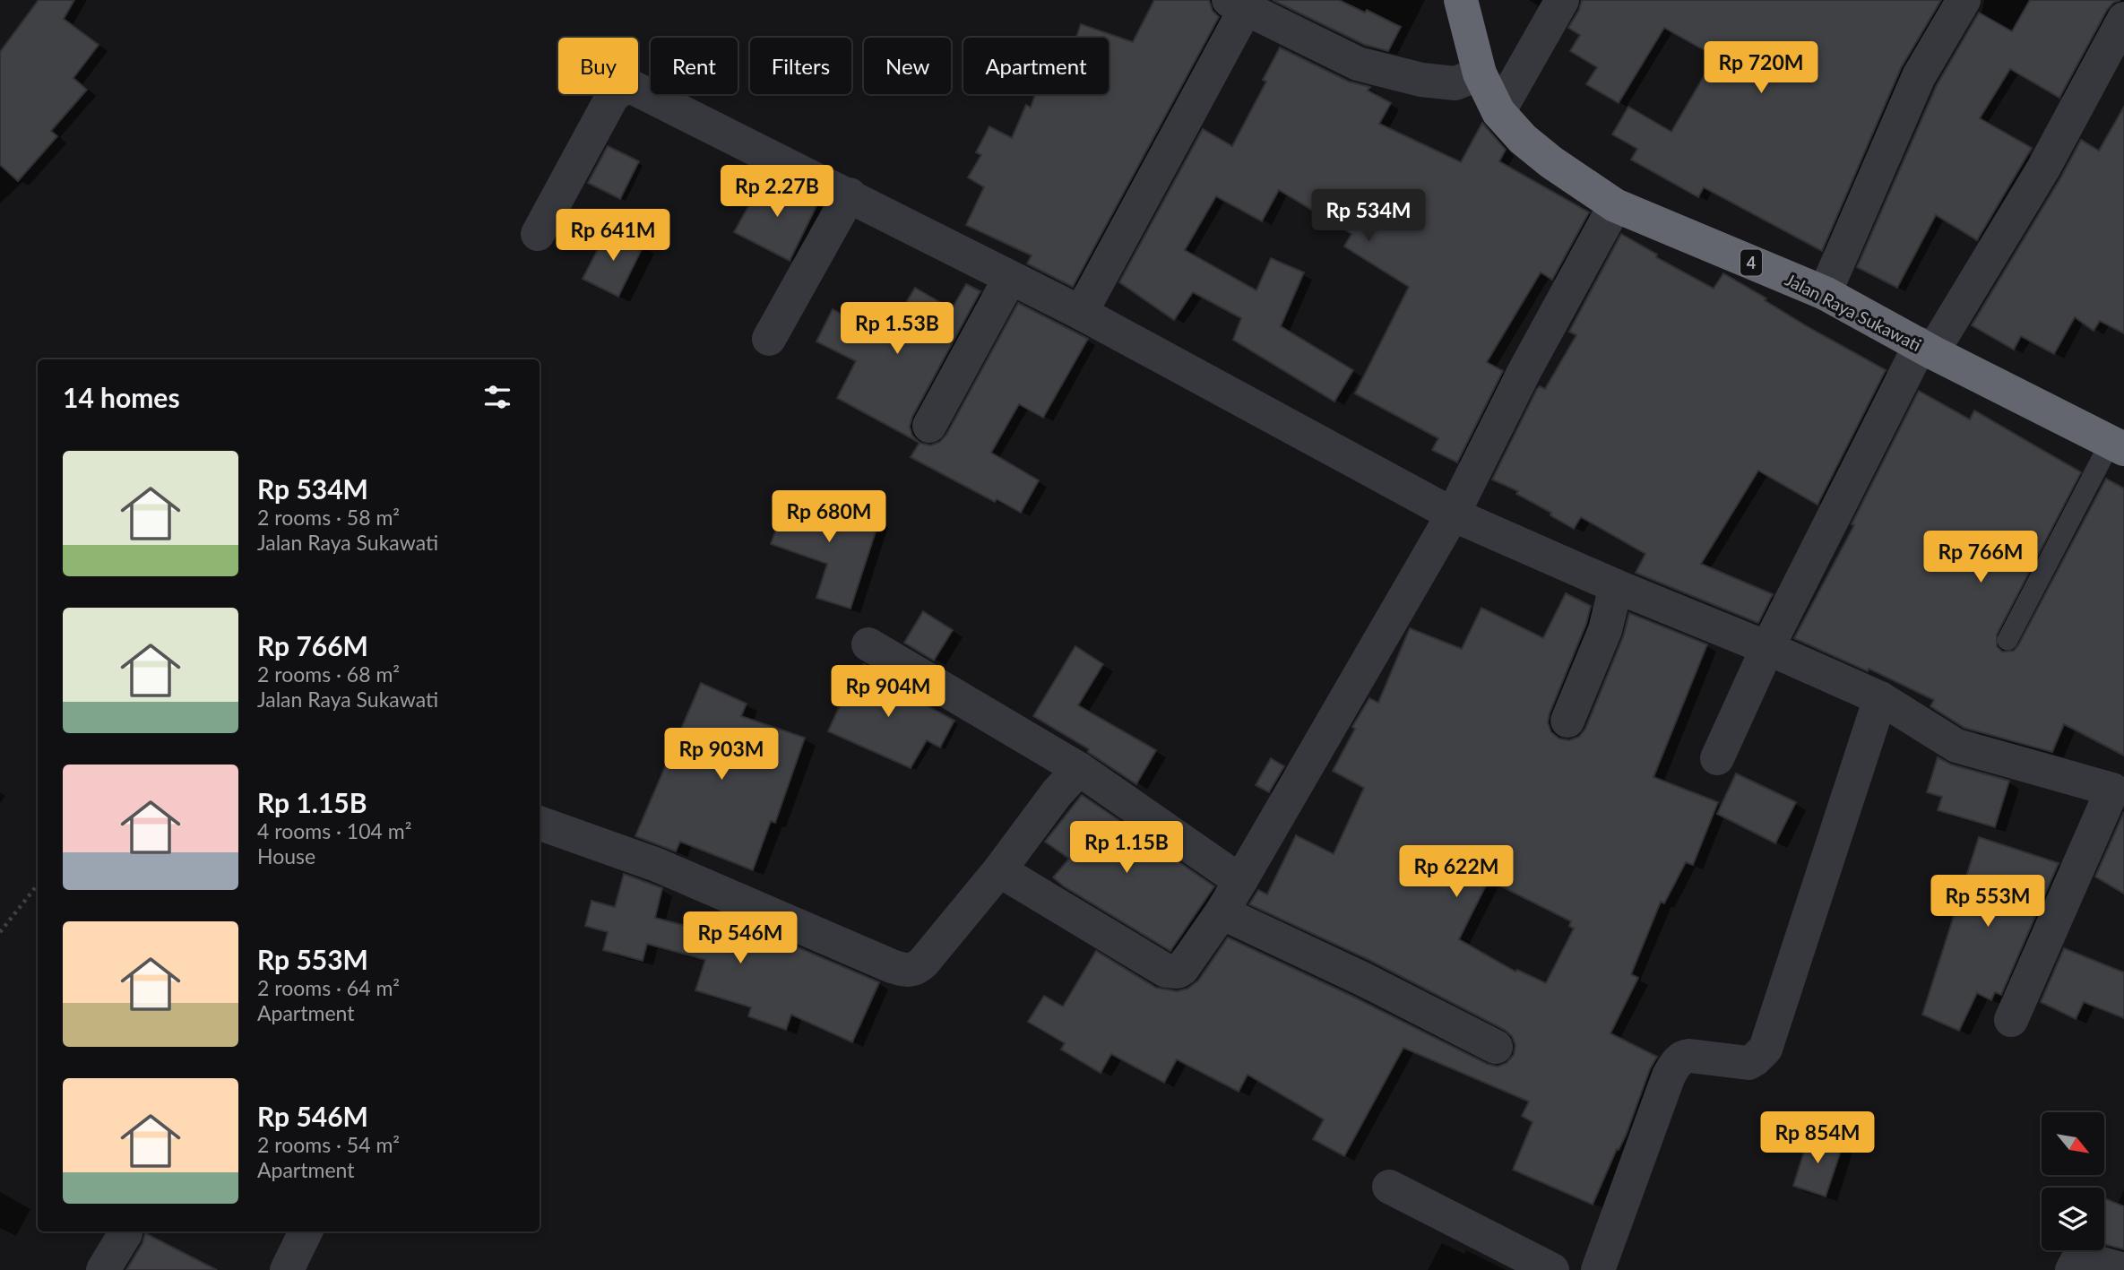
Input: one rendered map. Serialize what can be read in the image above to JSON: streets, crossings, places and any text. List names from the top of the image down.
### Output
{
  "streets": {
    "highway": ["4", "Jalan Raya Sukawati"]
  },
  "north": "bottom right",
  "page": {
    "chip": [
      "Buy",
      "Rent",
      "Filters",
      "New",
      "Apartment"
    ],
    "price": [
      "Rp 720M",
      "Rp 2.27B",
      "Rp 534M",
      "Rp 641M",
      "Rp 1.53B",
      "Rp 680M",
      "Rp 766M",
      "Rp 904M",
      "Rp 903M",
      "Rp 1.15B",
      "Rp 622M",
      "Rp 553M",
      "Rp 546M",
      "Rp 854M"
    ],
    "heading": "14 homes",
    "list": [
      {
        "name": "Rp 534M",
        "note": "2 rooms · 58 m² · Jalan Raya Sukawati"
      },
      {
        "name": "Rp 766M",
        "note": "2 rooms · 68 m² · Jalan Raya Sukawati"
      },
      {
        "name": "Rp 1.15B",
        "note": "4 rooms · 104 m² · House"
      },
      {
        "name": "Rp 553M",
        "note": "2 rooms · 64 m² · Apartment"
      },
      {
        "name": "Rp 546M",
        "note": "2 rooms · 54 m² · Apartment"
      }
    ]
  }
}
